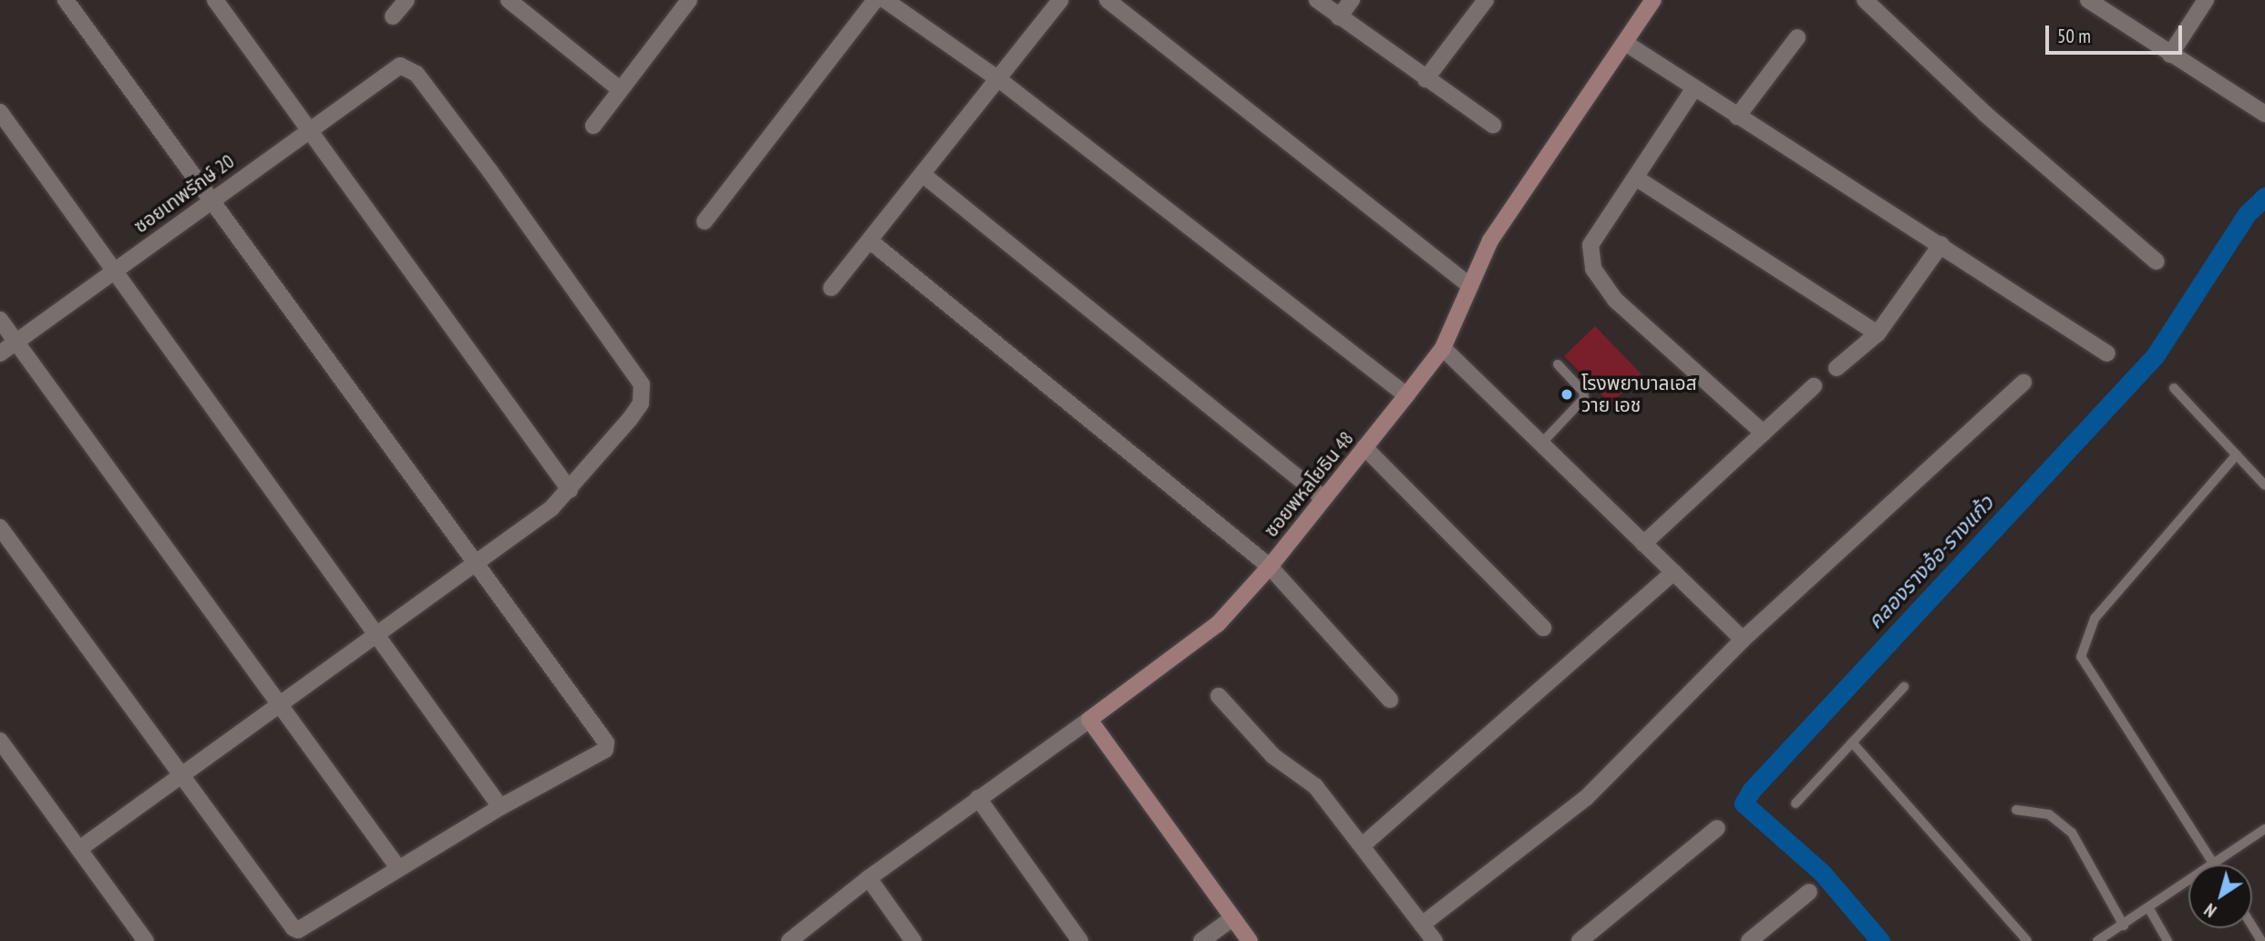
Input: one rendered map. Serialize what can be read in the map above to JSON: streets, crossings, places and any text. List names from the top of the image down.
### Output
{
  "streets": {
    "street": ["ซอยเทพรักษ์ 20", "ซอยพหลโยธิน 48"]
  },
  "water": ["คลองรางอ้อ-รางแก้ว"],
  "places": ["โรงพยาบาลเอส วาย เอช"],
  "scale_bar": "50 m",
  "north": "bottom left"
}
